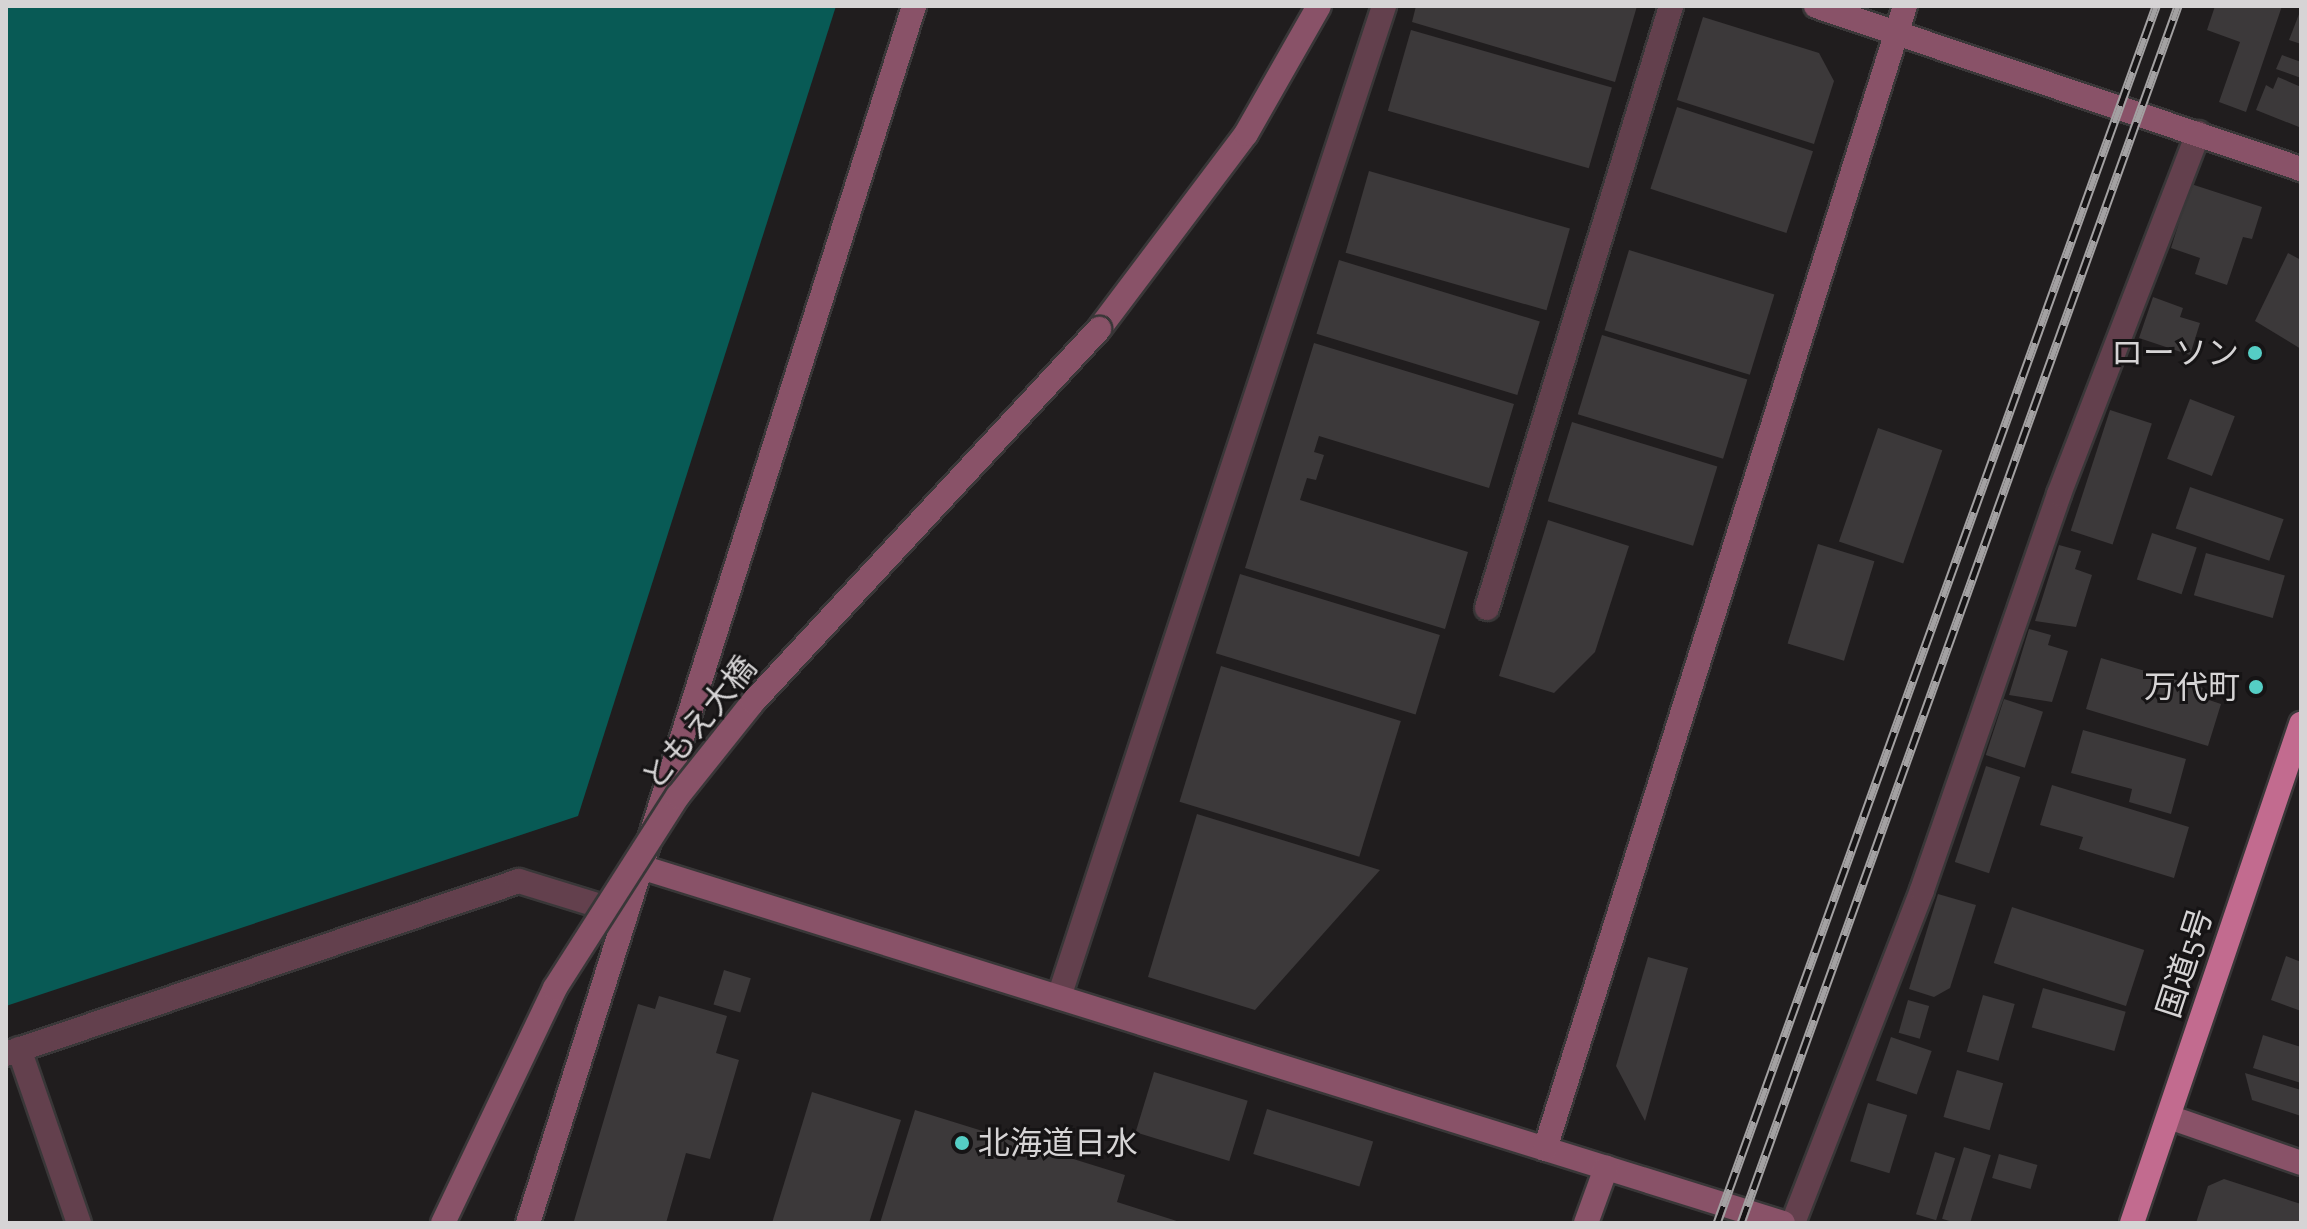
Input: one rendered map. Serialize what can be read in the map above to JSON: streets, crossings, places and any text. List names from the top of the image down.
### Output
{
  "streets": {
    "highway": ["国道5号"],
    "street": ["ともえ大橋"]
  },
  "places": ["ローソン", "万代町", "北海道日水"]
}
